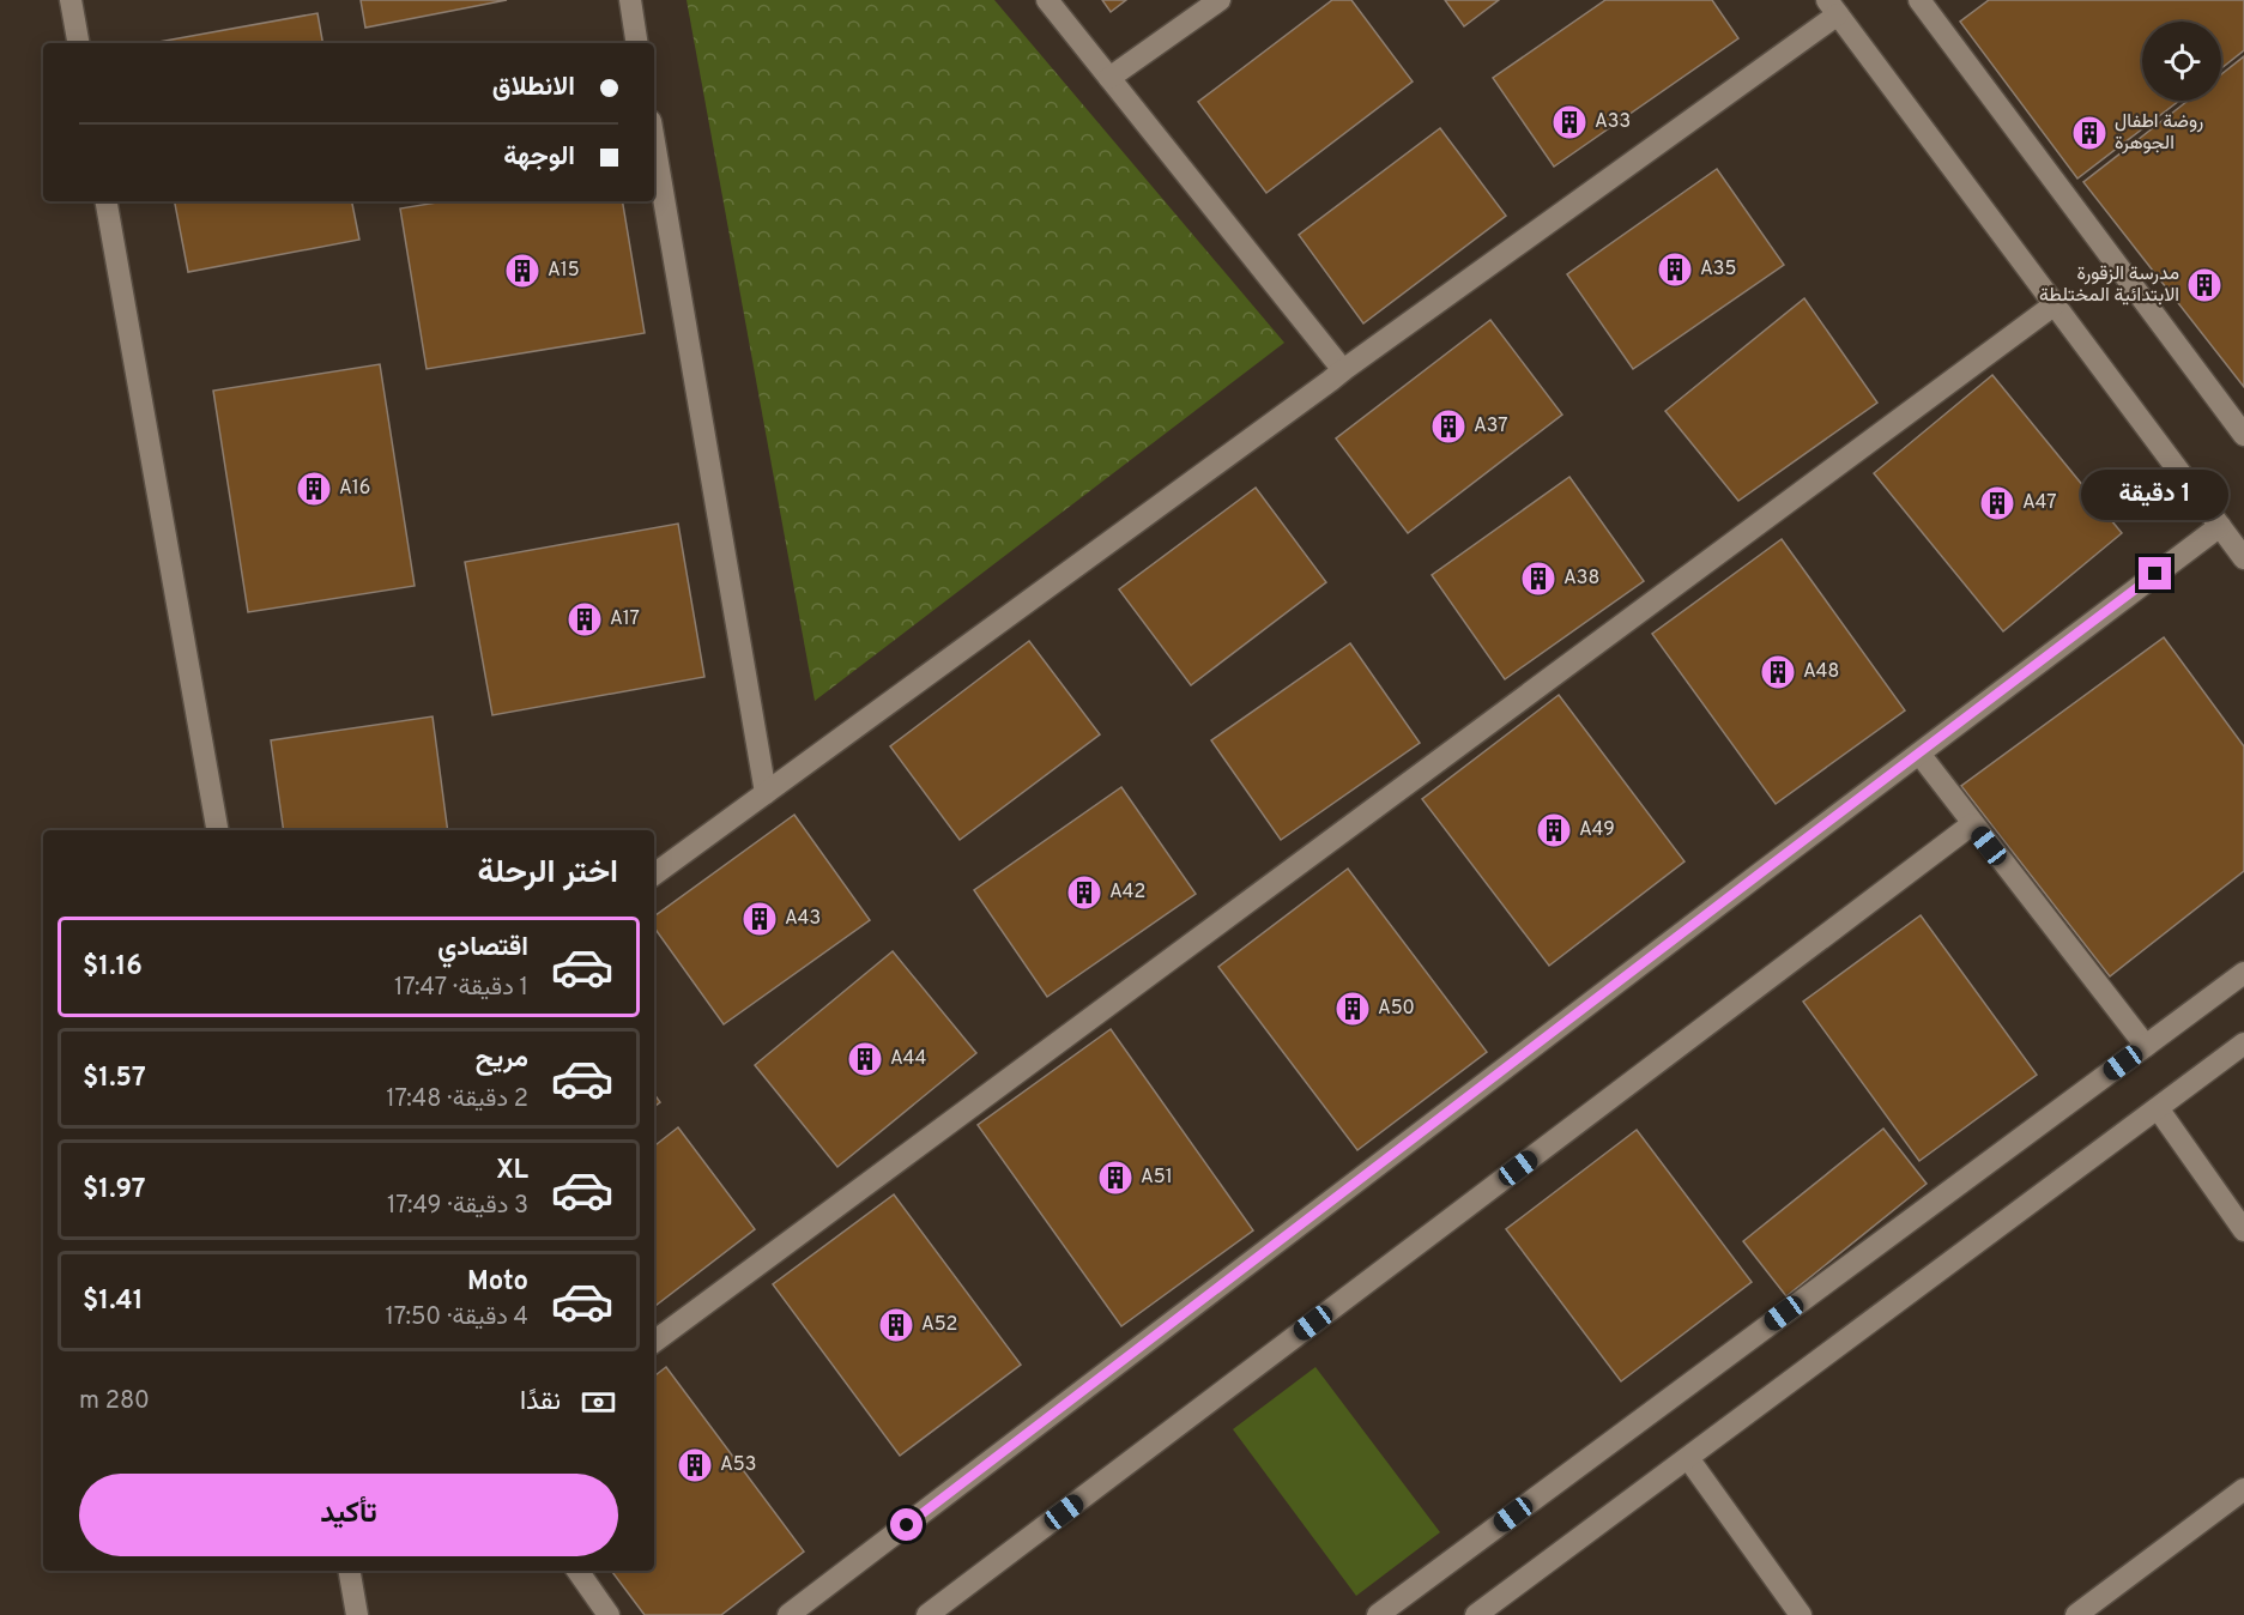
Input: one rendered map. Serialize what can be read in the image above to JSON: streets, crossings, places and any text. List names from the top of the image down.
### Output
{
  "places": {
    "building": [
      "A33",
      "روضة اطفال الجوهرة",
      "A35",
      "A15",
      "مدرسة الزقورة الابتدائية المختلطة",
      "A37",
      "A16",
      "A47",
      "A38",
      "A17",
      "A48",
      "A49",
      "A42",
      "A43",
      "A50",
      "A44",
      "A51",
      "A52",
      "A53"
    ]
  },
  "page": {
    "banner": ["الانطلاق", "الوجهة"],
    "bubble": "1 دقيقة",
    "heading": "اختر الرحلة",
    "list": [
      {
        "name": "اقتصادي",
        "note": "1 دقيقة · 17:47",
        "value": "$1.16"
      },
      {
        "name": "مريح",
        "note": "2 دقيقة · 17:48",
        "value": "$1.57"
      },
      {
        "name": "XL",
        "note": "3 دقيقة · 17:49",
        "value": "$1.97"
      },
      {
        "name": "Moto",
        "note": "4 دقيقة · 17:50",
        "value": "$1.41"
      }
    ],
    "pay": ["نقدًا", "280 m"],
    "buttons": "تأكيد"
  }
}
